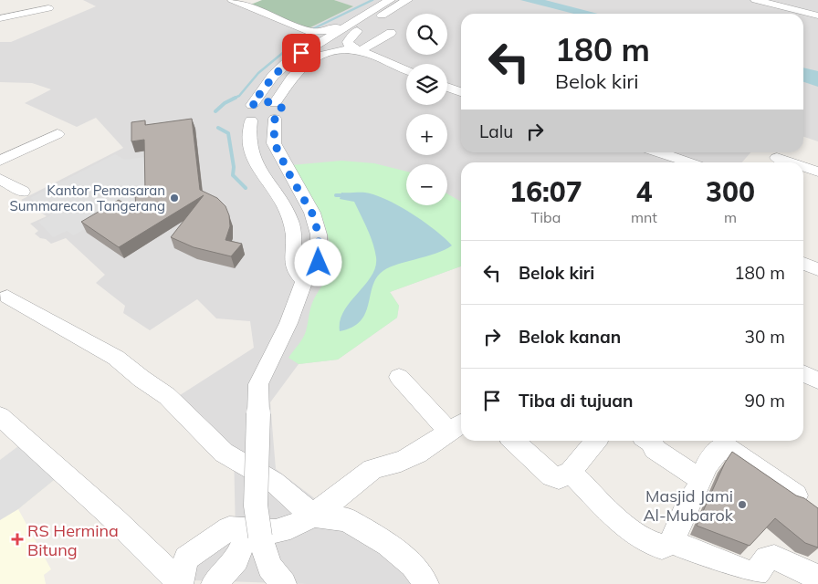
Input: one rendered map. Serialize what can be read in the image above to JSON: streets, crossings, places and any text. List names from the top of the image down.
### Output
{
  "places": {
    "other": ["Kantor Pemasaran Summarecon Tangerang", "Masjid Jami Al-Mubarok"],
    "health": ["RS Hermina Bitung"]
  },
  "page": {
    "map_buttons": ["+", "−"],
    "turn": ["180 m", "Belok kiri"],
    "then": "Lalu",
    "eta": [
      "16:07",
      "Tiba",
      "4",
      "mnt",
      "300",
      "m"
    ],
    "list": [
      {
        "name": "Belok kiri",
        "value": "180 m"
      },
      {
        "name": "Belok kanan",
        "value": "30 m"
      },
      {
        "name": "Tiba di tujuan",
        "value": "90 m"
      }
    ]
  }
}
